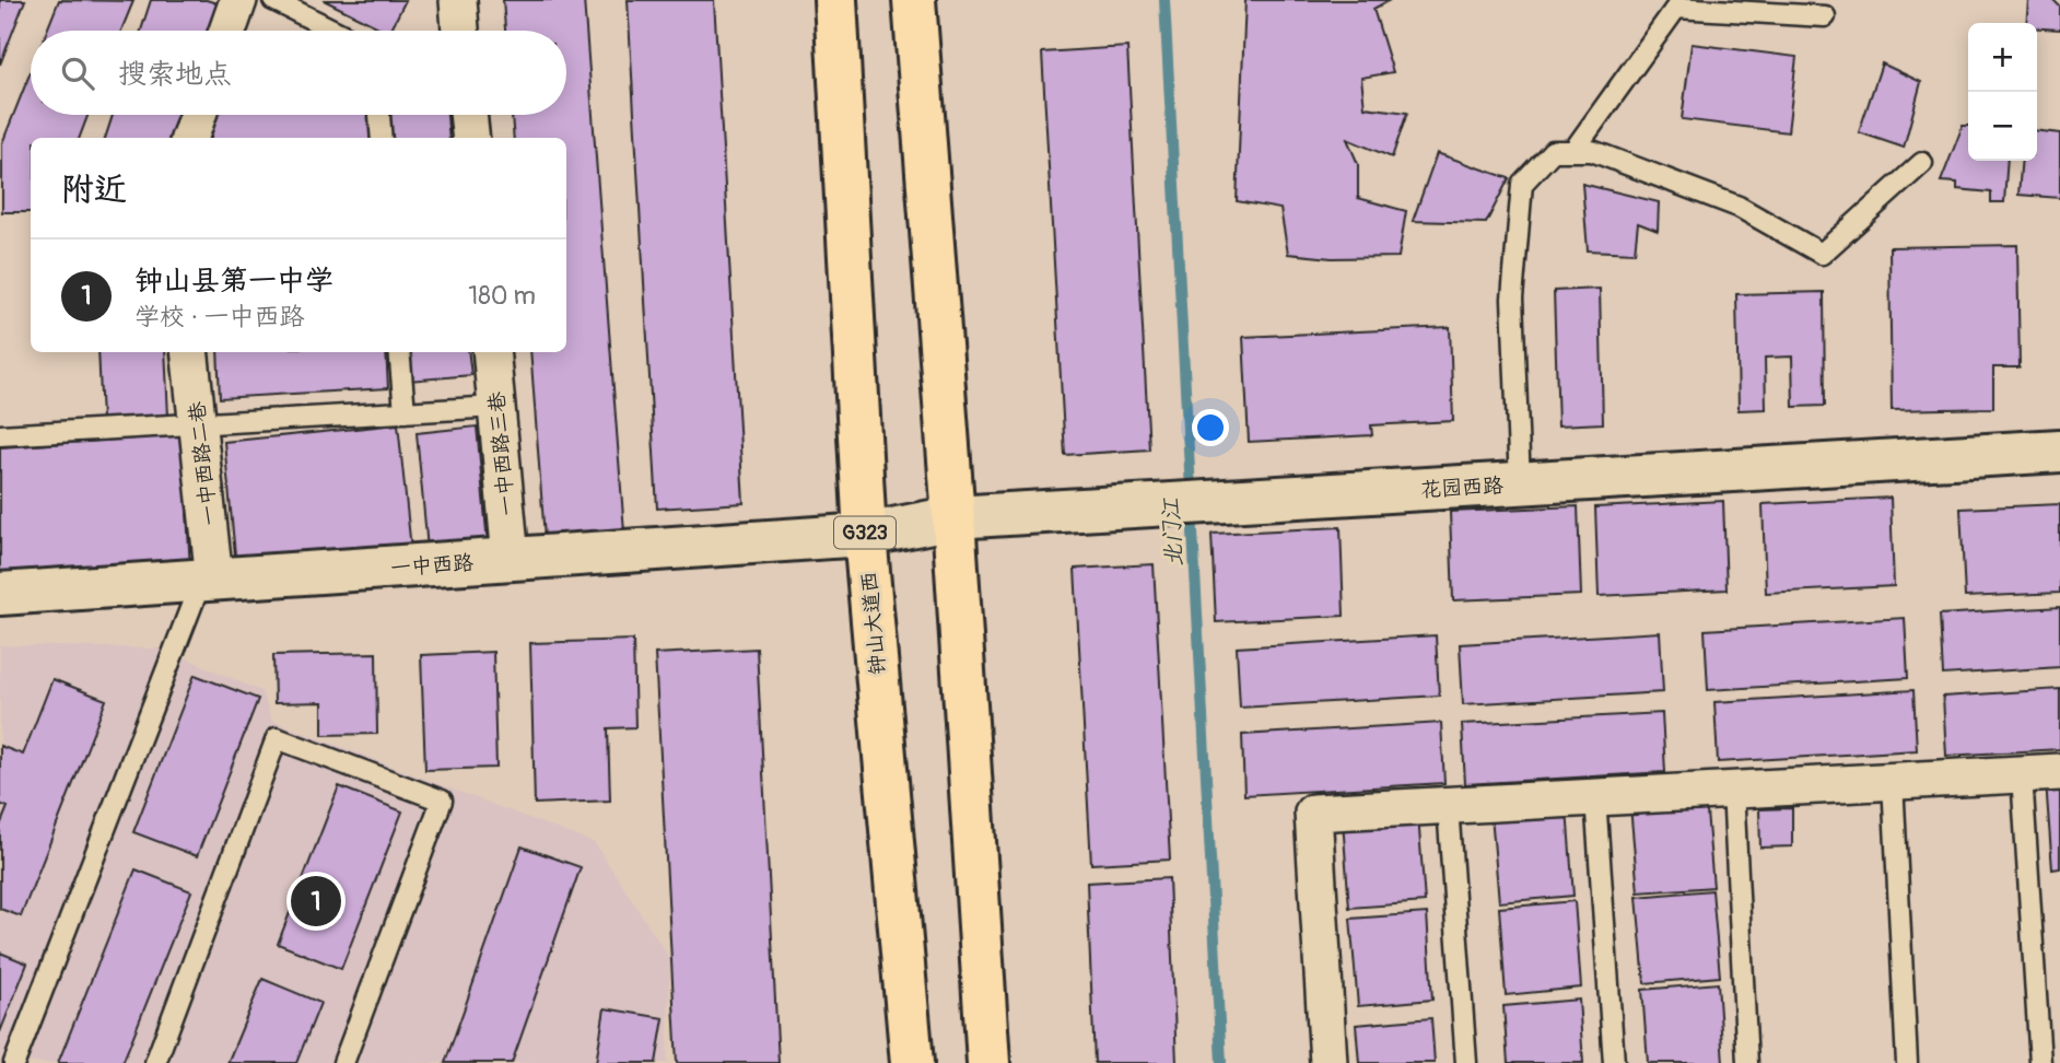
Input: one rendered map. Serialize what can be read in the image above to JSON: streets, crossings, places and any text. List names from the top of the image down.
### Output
{
  "streets": {
    "highway": ["G323", "钟山大道西"],
    "street": [
      "一中西路三巷",
      "一中西路二巷",
      "花园西路",
      "一中西路"
    ]
  },
  "crossings": [
    ["一中西路三巷", "一中西路"],
    ["一中西路二巷", "一中西路"],
    ["花园西路", "一中西路"],
    ["花园西路", "钟山大道西"],
    ["一中西路", "钟山大道西"]
  ],
  "water": ["北门江"],
  "page": {
    "map_buttons": ["+", "−"],
    "search": "搜索地点",
    "heading": "附近",
    "list": [
      {
        "mark": "1",
        "name": "钟山县第一中学",
        "note": "学校 · 一中西路",
        "value": "180 m"
      }
    ],
    "pins": "1"
  }
}
